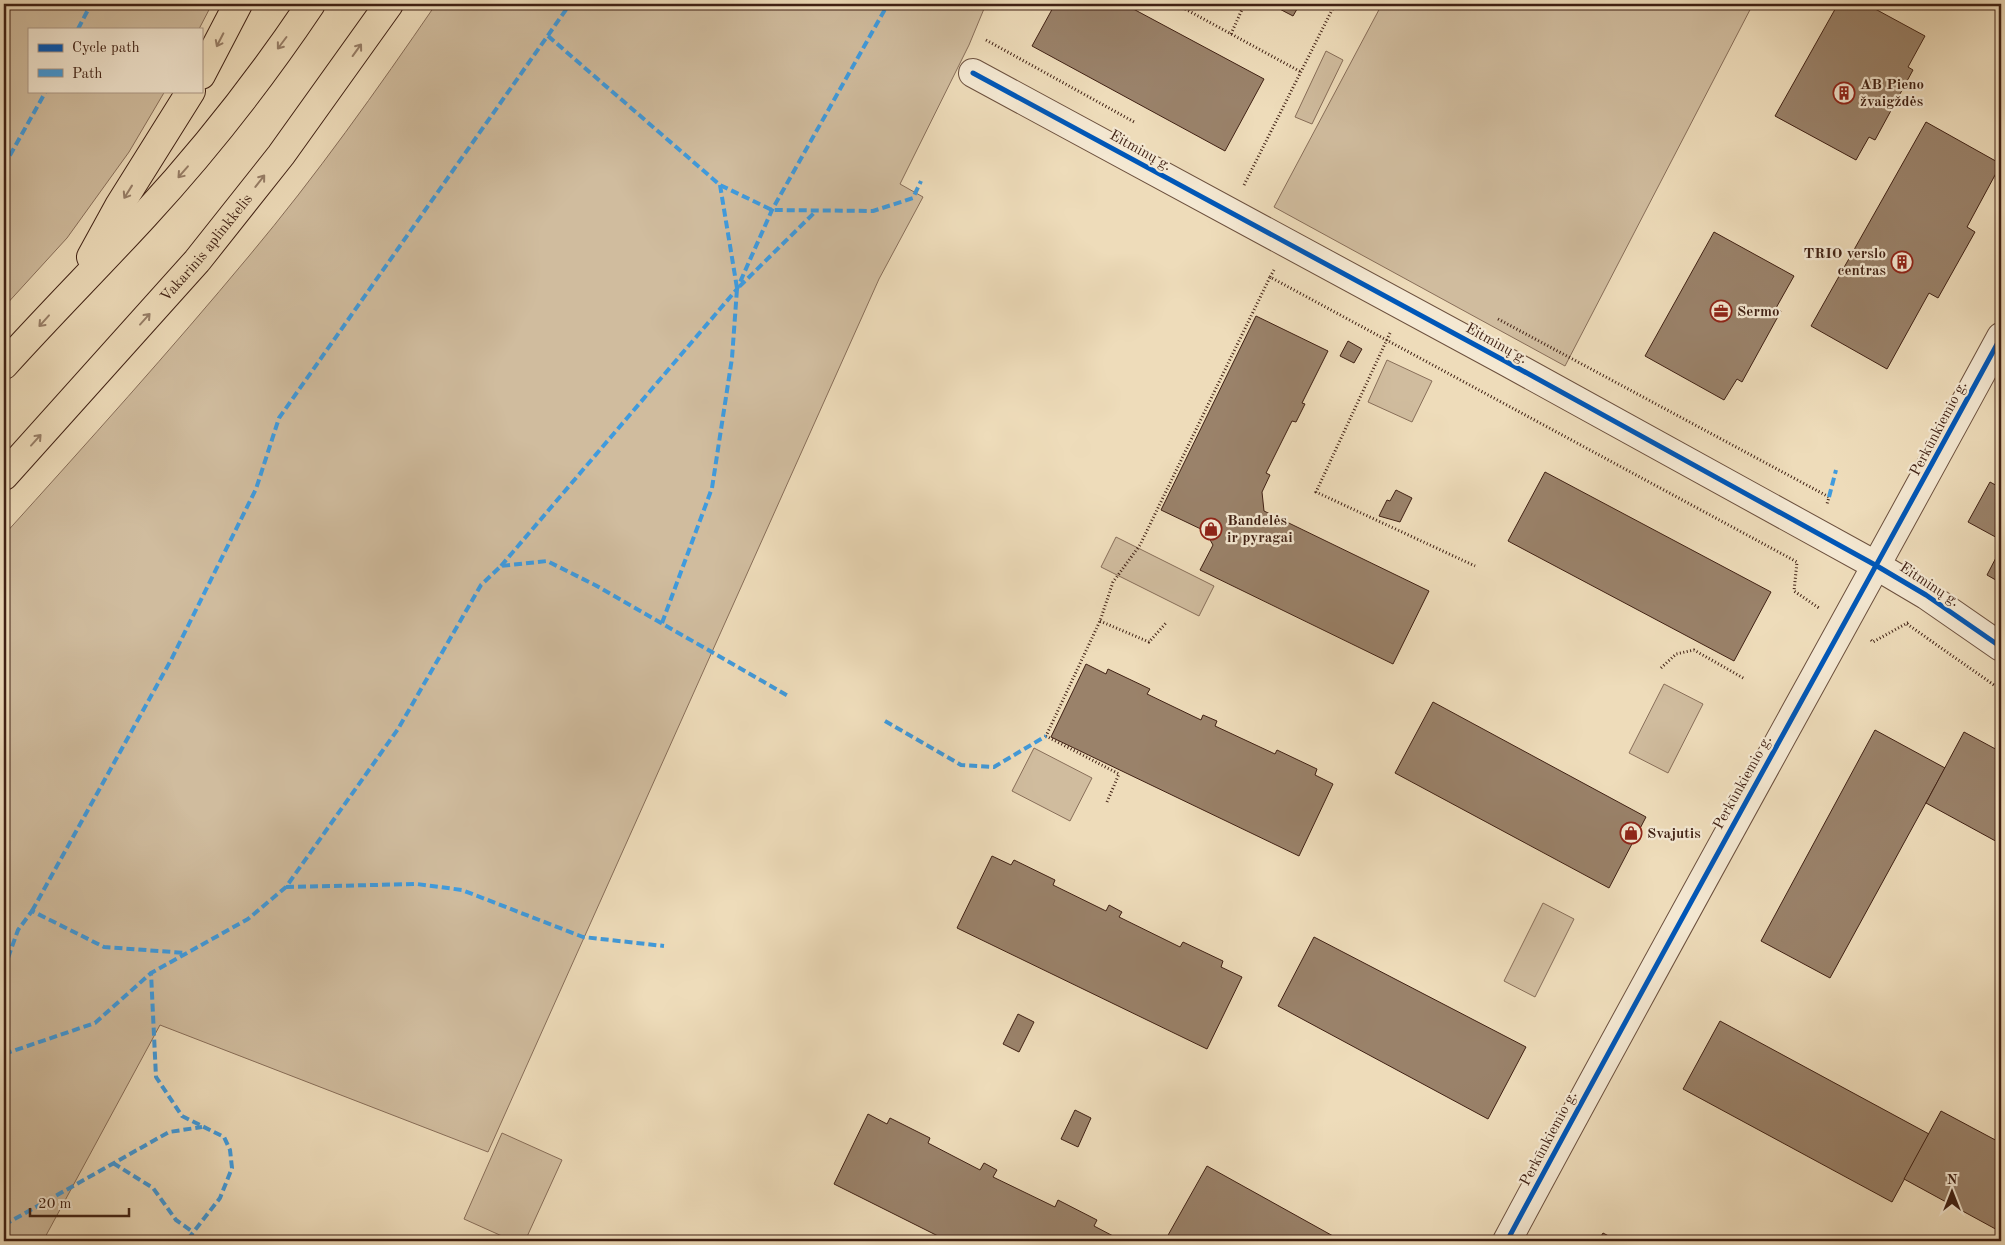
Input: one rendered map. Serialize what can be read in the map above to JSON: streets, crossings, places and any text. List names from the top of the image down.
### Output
{
  "streets": {
    "highway": ["Vakarinis aplinkkelis"],
    "street": ["Eitminų g.", "Perkūnkiemio g."]
  },
  "crossings": [
    ["Eitminų g.", "Perkūnkiemio g."]
  ],
  "places": {
    "building": ["AB Pieno žvaigždės", "TRIO verslo centras"],
    "office": ["Sermo"],
    "shop": ["Bandelės ir pyragai", "Svajutis"]
  },
  "legend": ["Cycle path", "Path"],
  "scale_bar": "20 m",
  "north": "top"
}
